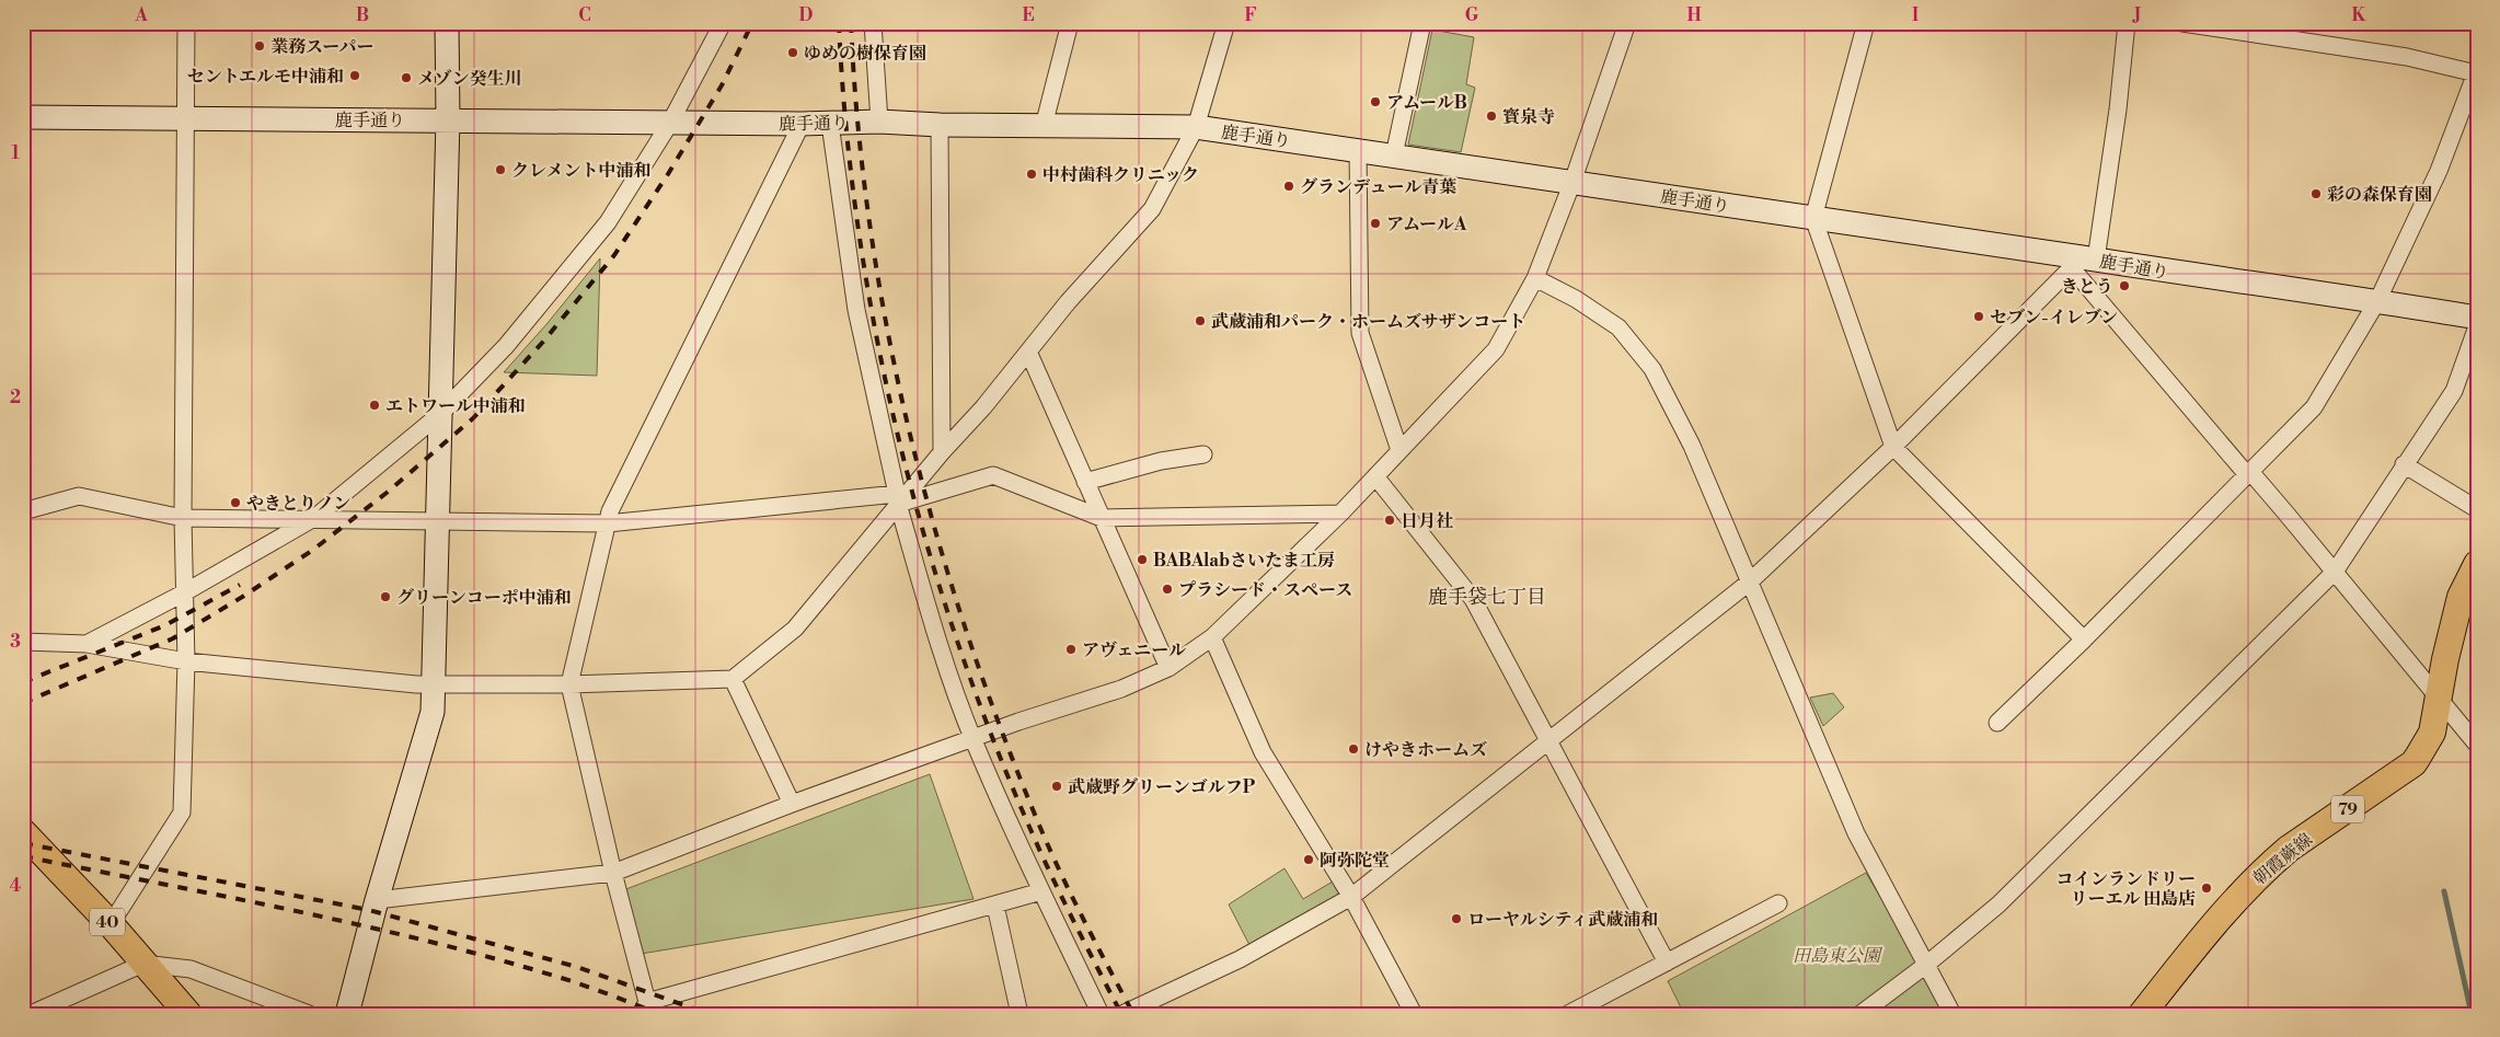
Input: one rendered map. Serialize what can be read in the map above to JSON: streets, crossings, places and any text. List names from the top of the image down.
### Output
{
  "streets": {
    "main road": ["79", "朝霞蕨線", "40"],
    "street": ["鹿手通り"]
  },
  "districts": ["鹿手袋七丁目"],
  "parks": ["田島東公園"],
  "places": [
    "業務スーパー",
    "ゆめの樹保育園",
    "セントエルモ中浦和",
    "メゾン癸生川",
    "アムールB",
    "寳泉寺",
    "クレメント中浦和",
    "中村歯科クリニック",
    "グランデュール青葉",
    "彩の森保育園",
    "アムールA",
    "きとう",
    "セブン-イレブン",
    "武蔵浦和パーク・ホームズサザンコート",
    "エトワール中浦和",
    "やきとりノン",
    "日月社",
    "BABAlabさいたま工房",
    "プラシード・スペース",
    "グリーンコーポ中浦和",
    "アヴェニール",
    "けやきホームズ",
    "武蔵野グリーンゴルフP",
    "阿弥陀堂",
    "コインランドリー リーエル 田島店",
    "ローヤルシティ武蔵浦和"
  ],
  "grid": {
    "columns": [
      "A",
      "B",
      "C",
      "D",
      "E",
      "F",
      "G",
      "H",
      "I",
      "J",
      "K"
    ],
    "rows": [
      "1",
      "2",
      "3",
      "4"
    ]
  }
}
